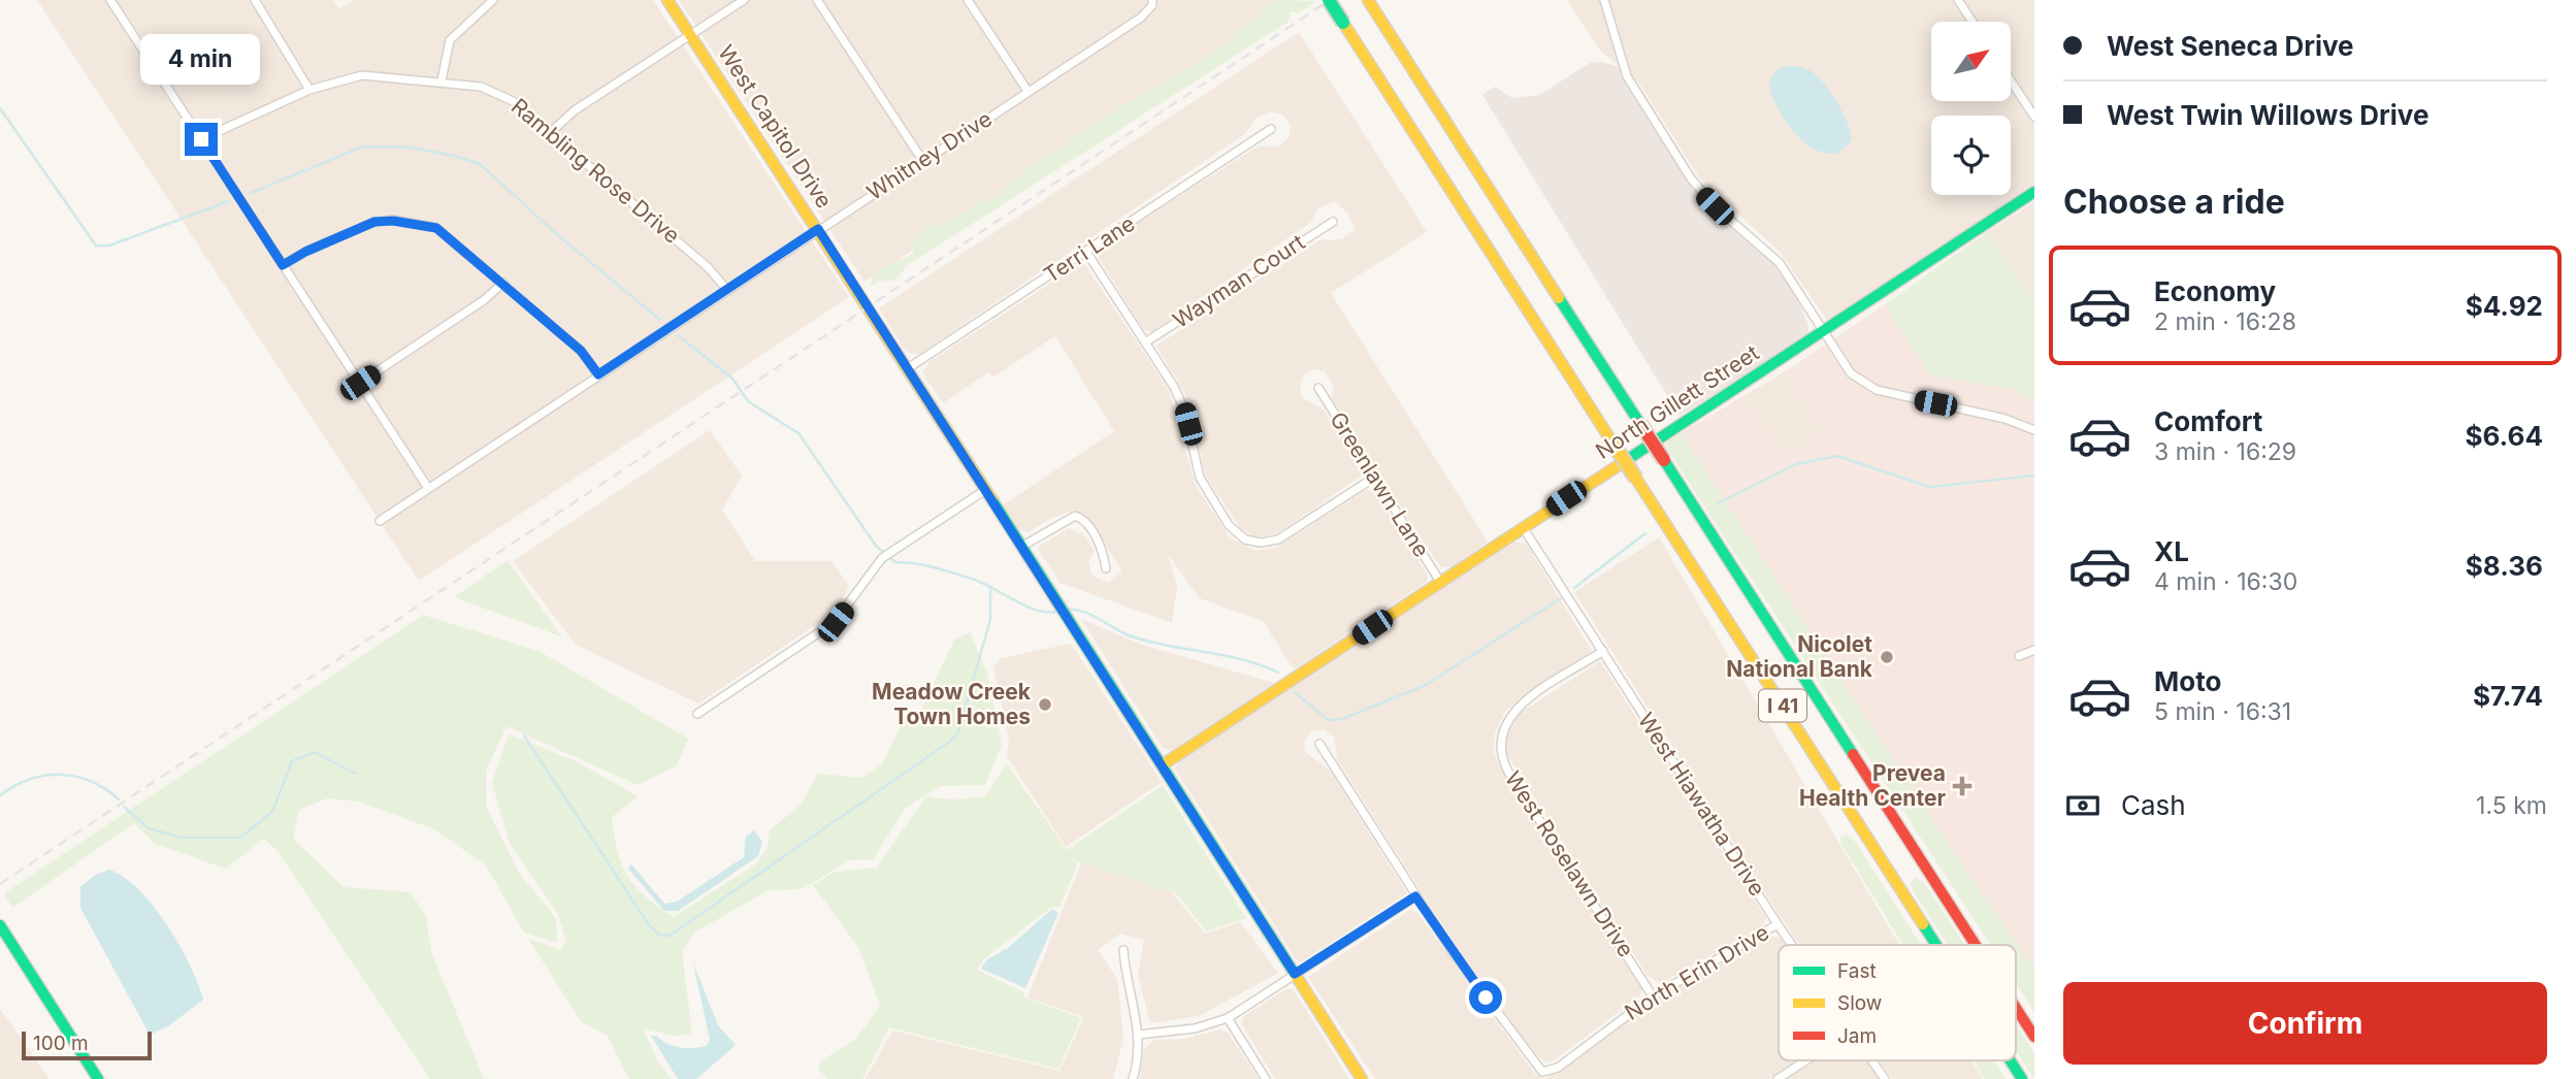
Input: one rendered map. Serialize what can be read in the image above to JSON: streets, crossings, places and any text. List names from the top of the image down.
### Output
{
  "streets": {
    "main road": ["West Capitol Drive", "North Gillett Street", "I 41"],
    "street": [
      "Whitney Drive",
      "Rambling Rose Drive",
      "Terri Lane",
      "Wayman Court",
      "Greenlawn Lane",
      "West Hiawatha Drive",
      "West Roselawn Drive",
      "North Erin Drive"
    ]
  },
  "crossings": [
    ["West Capitol Drive", "Whitney Drive"],
    ["West Capitol Drive", "Terri Lane"],
    ["West Capitol Drive", "North Gillett Street"],
    ["Whitney Drive", "Rambling Rose Drive"],
    ["North Gillett Street", "Greenlawn Lane"],
    ["North Gillett Street", "West Hiawatha Drive"],
    ["West Hiawatha Drive", "West Roselawn Drive"],
    ["West Hiawatha Drive", "North Erin Drive"],
    ["West Roselawn Drive", "North Erin Drive"]
  ],
  "places": {
    "other": ["Nicolet National Bank", "Meadow Creek Town Homes"],
    "health": ["Prevea Health Center"]
  },
  "legend": ["Fast", "Slow", "Jam"],
  "scale_bar": "100 m",
  "north": "top right",
  "page": {
    "banner": ["West Seneca Drive", "West Twin Willows Drive"],
    "bubble": "4 min",
    "heading": "Choose a ride",
    "list": [
      {
        "name": "Economy",
        "note": "2 min · 16:28",
        "value": "$4.92"
      },
      {
        "name": "Comfort",
        "note": "3 min · 16:29",
        "value": "$6.64"
      },
      {
        "name": "XL",
        "note": "4 min · 16:30",
        "value": "$8.36"
      },
      {
        "name": "Moto",
        "note": "5 min · 16:31",
        "value": "$7.74"
      }
    ],
    "pay": ["Cash", "1.5 km"],
    "buttons": "Confirm",
    "scale": "100 m"
  }
}
